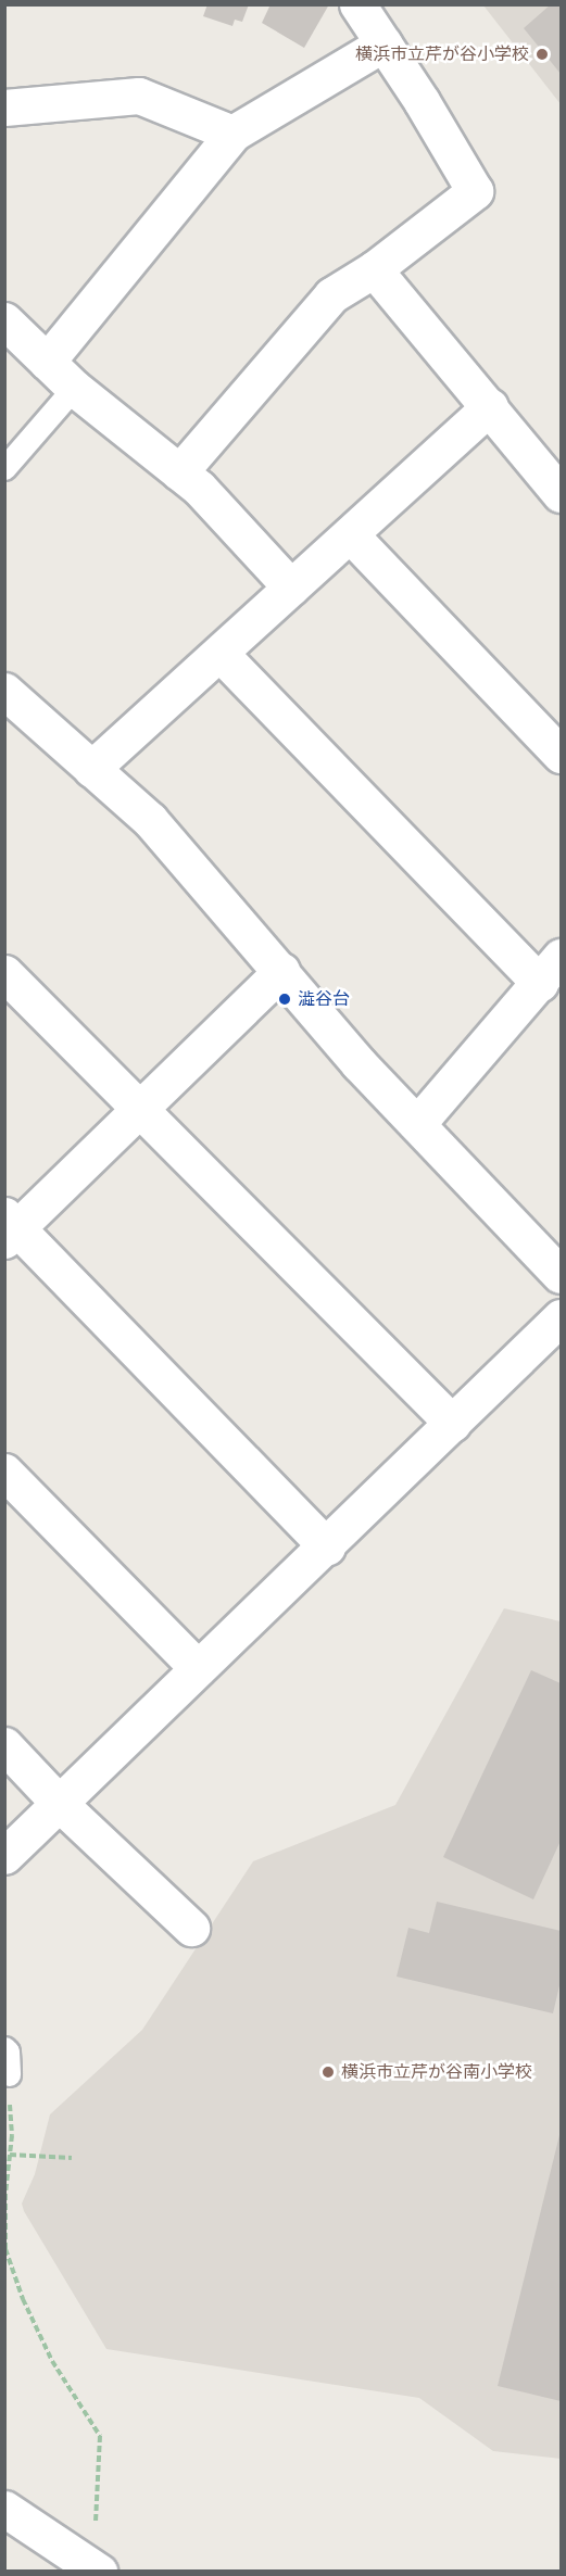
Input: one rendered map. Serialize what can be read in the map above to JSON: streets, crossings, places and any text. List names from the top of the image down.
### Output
{
  "places": ["横浜市立芹が谷小学校", "澁谷台", "横浜市立芹が谷南小学校"]
}
